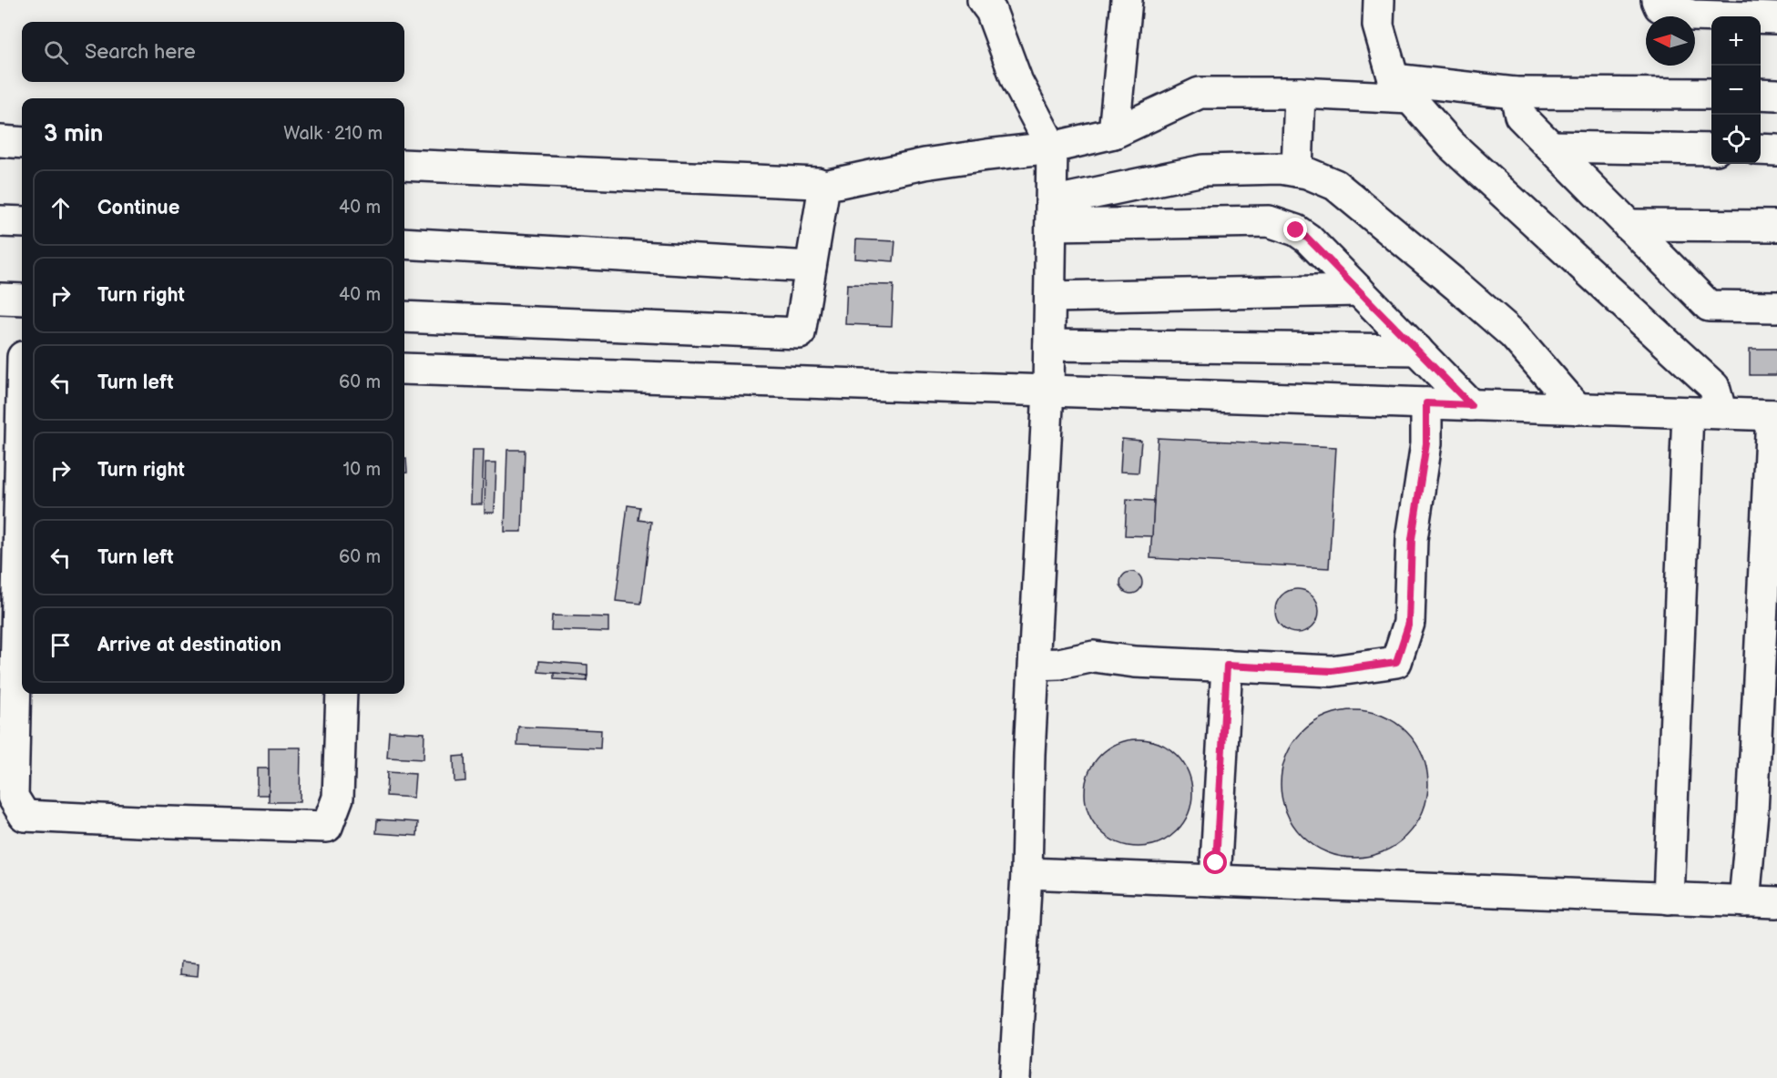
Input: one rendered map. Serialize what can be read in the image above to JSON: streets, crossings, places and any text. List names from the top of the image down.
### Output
{
  "north": "left",
  "page": {
    "map_buttons": ["+", "−"],
    "search": "Search here",
    "heading": ["3 min", "Walk · 210 m"],
    "list": [
      ["Continue", "40 m"],
      ["Turn right", "40 m"],
      ["Turn left", "60 m"],
      ["Turn right", "10 m"],
      ["Turn left", "60 m"],
      "Arrive at destination"
    ]
  }
}
